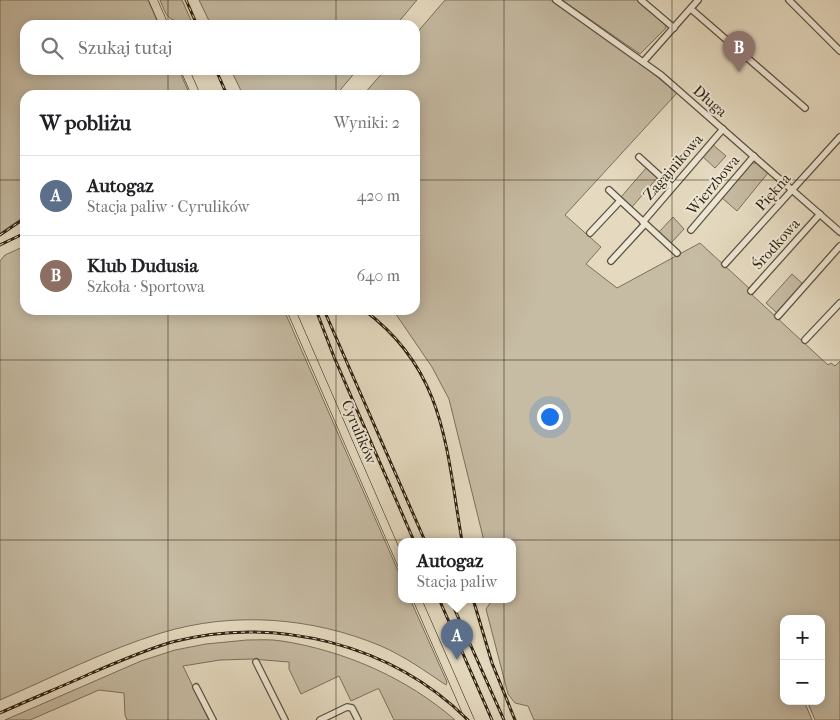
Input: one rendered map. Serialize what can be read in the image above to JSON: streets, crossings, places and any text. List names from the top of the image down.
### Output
{
  "streets": {
    "main road": ["Cyrulików"],
    "street": [
      "Długa",
      "Zagajnikowa",
      "Wierzbowa",
      "Piękna",
      "Środkowa"
    ]
  },
  "crossings": [
    ["Długa", "Zagajnikowa"],
    ["Długa", "Wierzbowa"],
    ["Długa", "Piękna"],
    ["Długa", "Środkowa"]
  ],
  "page": {
    "search": "Szukaj tutaj",
    "pins": ["B", "A"],
    "heading": ["W pobliżu", "Wyniki: 2"],
    "list": [
      {
        "mark": "A",
        "name": "Autogaz",
        "note": "Stacja paliw · Cyrulików",
        "value": "420 m"
      },
      {
        "mark": "B",
        "name": "Klub Dudusia",
        "note": "Szkoła · Sportowa",
        "value": "640 m"
      }
    ],
    "popup": ["Autogaz", "Stacja paliw"],
    "map_buttons": ["+", "−"]
  }
}
